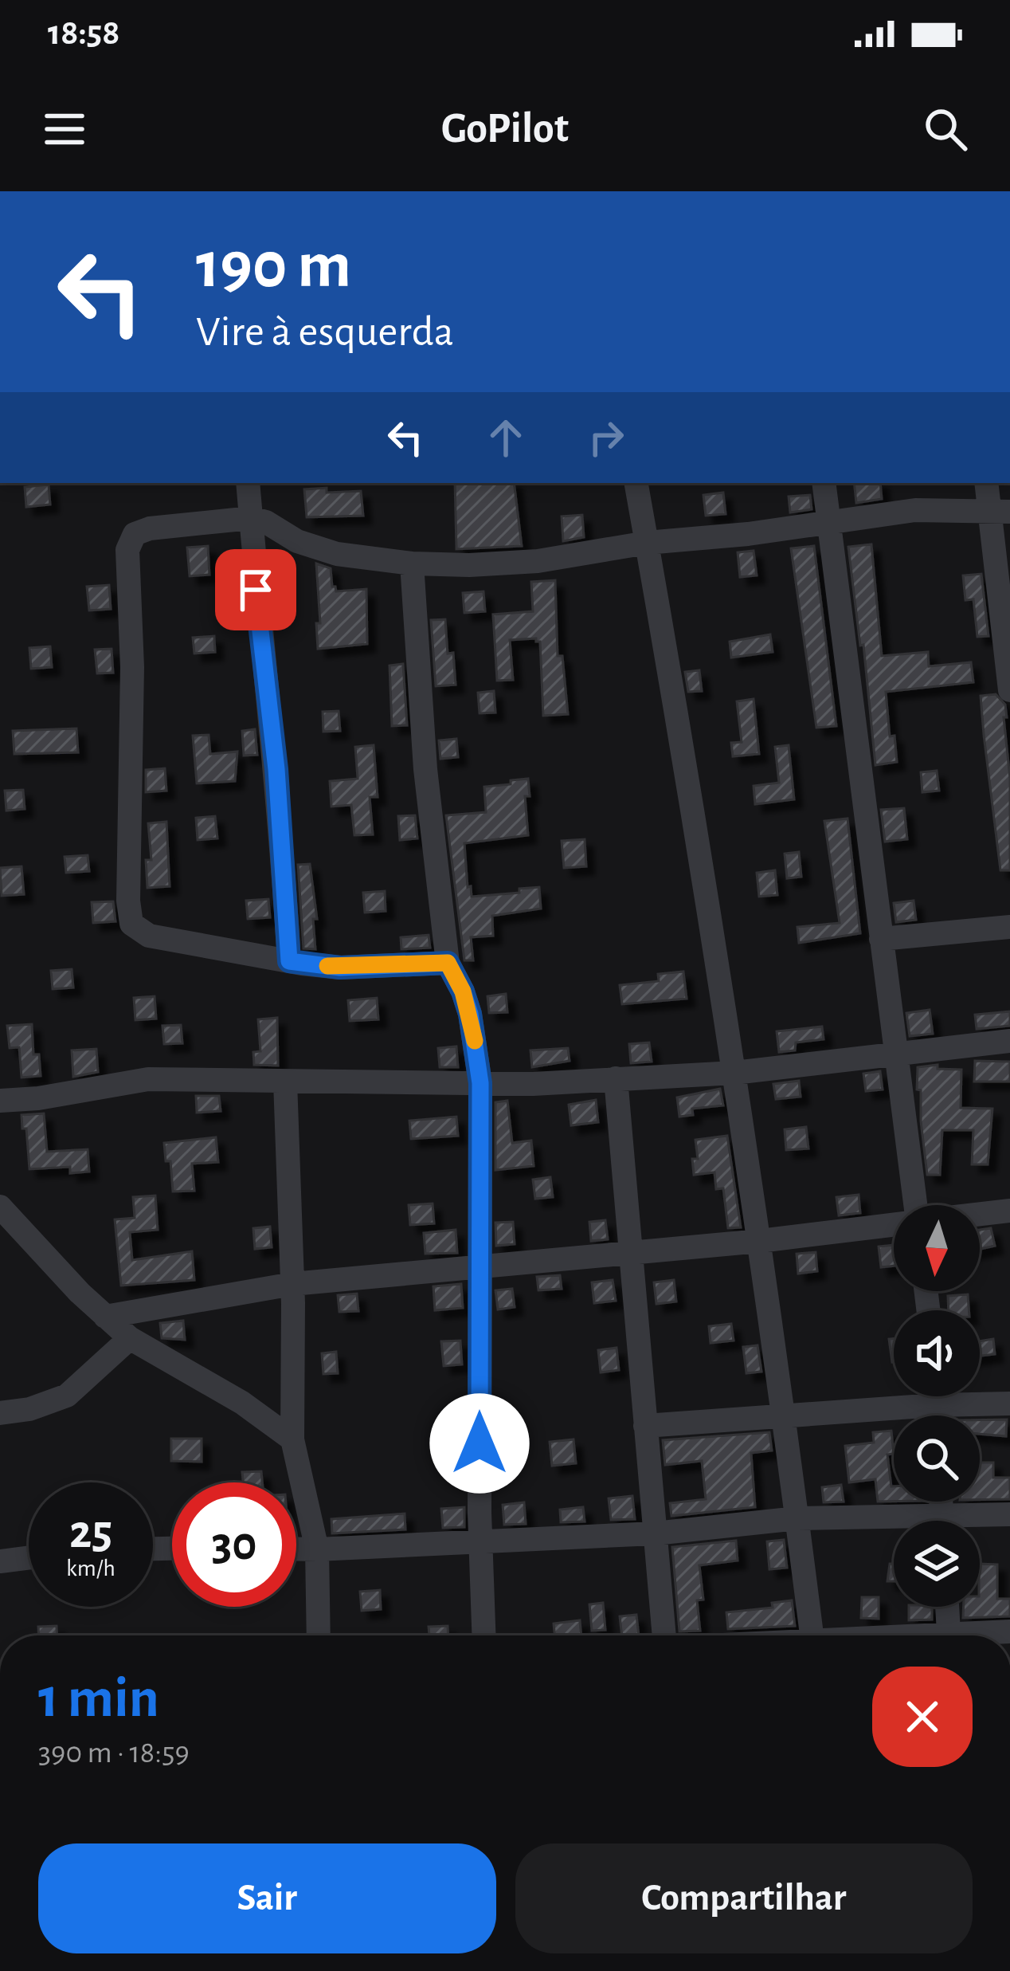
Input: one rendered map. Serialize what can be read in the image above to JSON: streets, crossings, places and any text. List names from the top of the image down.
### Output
{
  "north": "bottom",
  "page": {
    "status": "18:58",
    "header": "GoPilot",
    "turn": ["190 m", "Vire à esquerda"],
    "speed": "25 km/h",
    "limit": "30",
    "heading": ["1 min", "390 m · 18:59"],
    "buttons": ["Sair", "Compartilhar"]
  }
}
